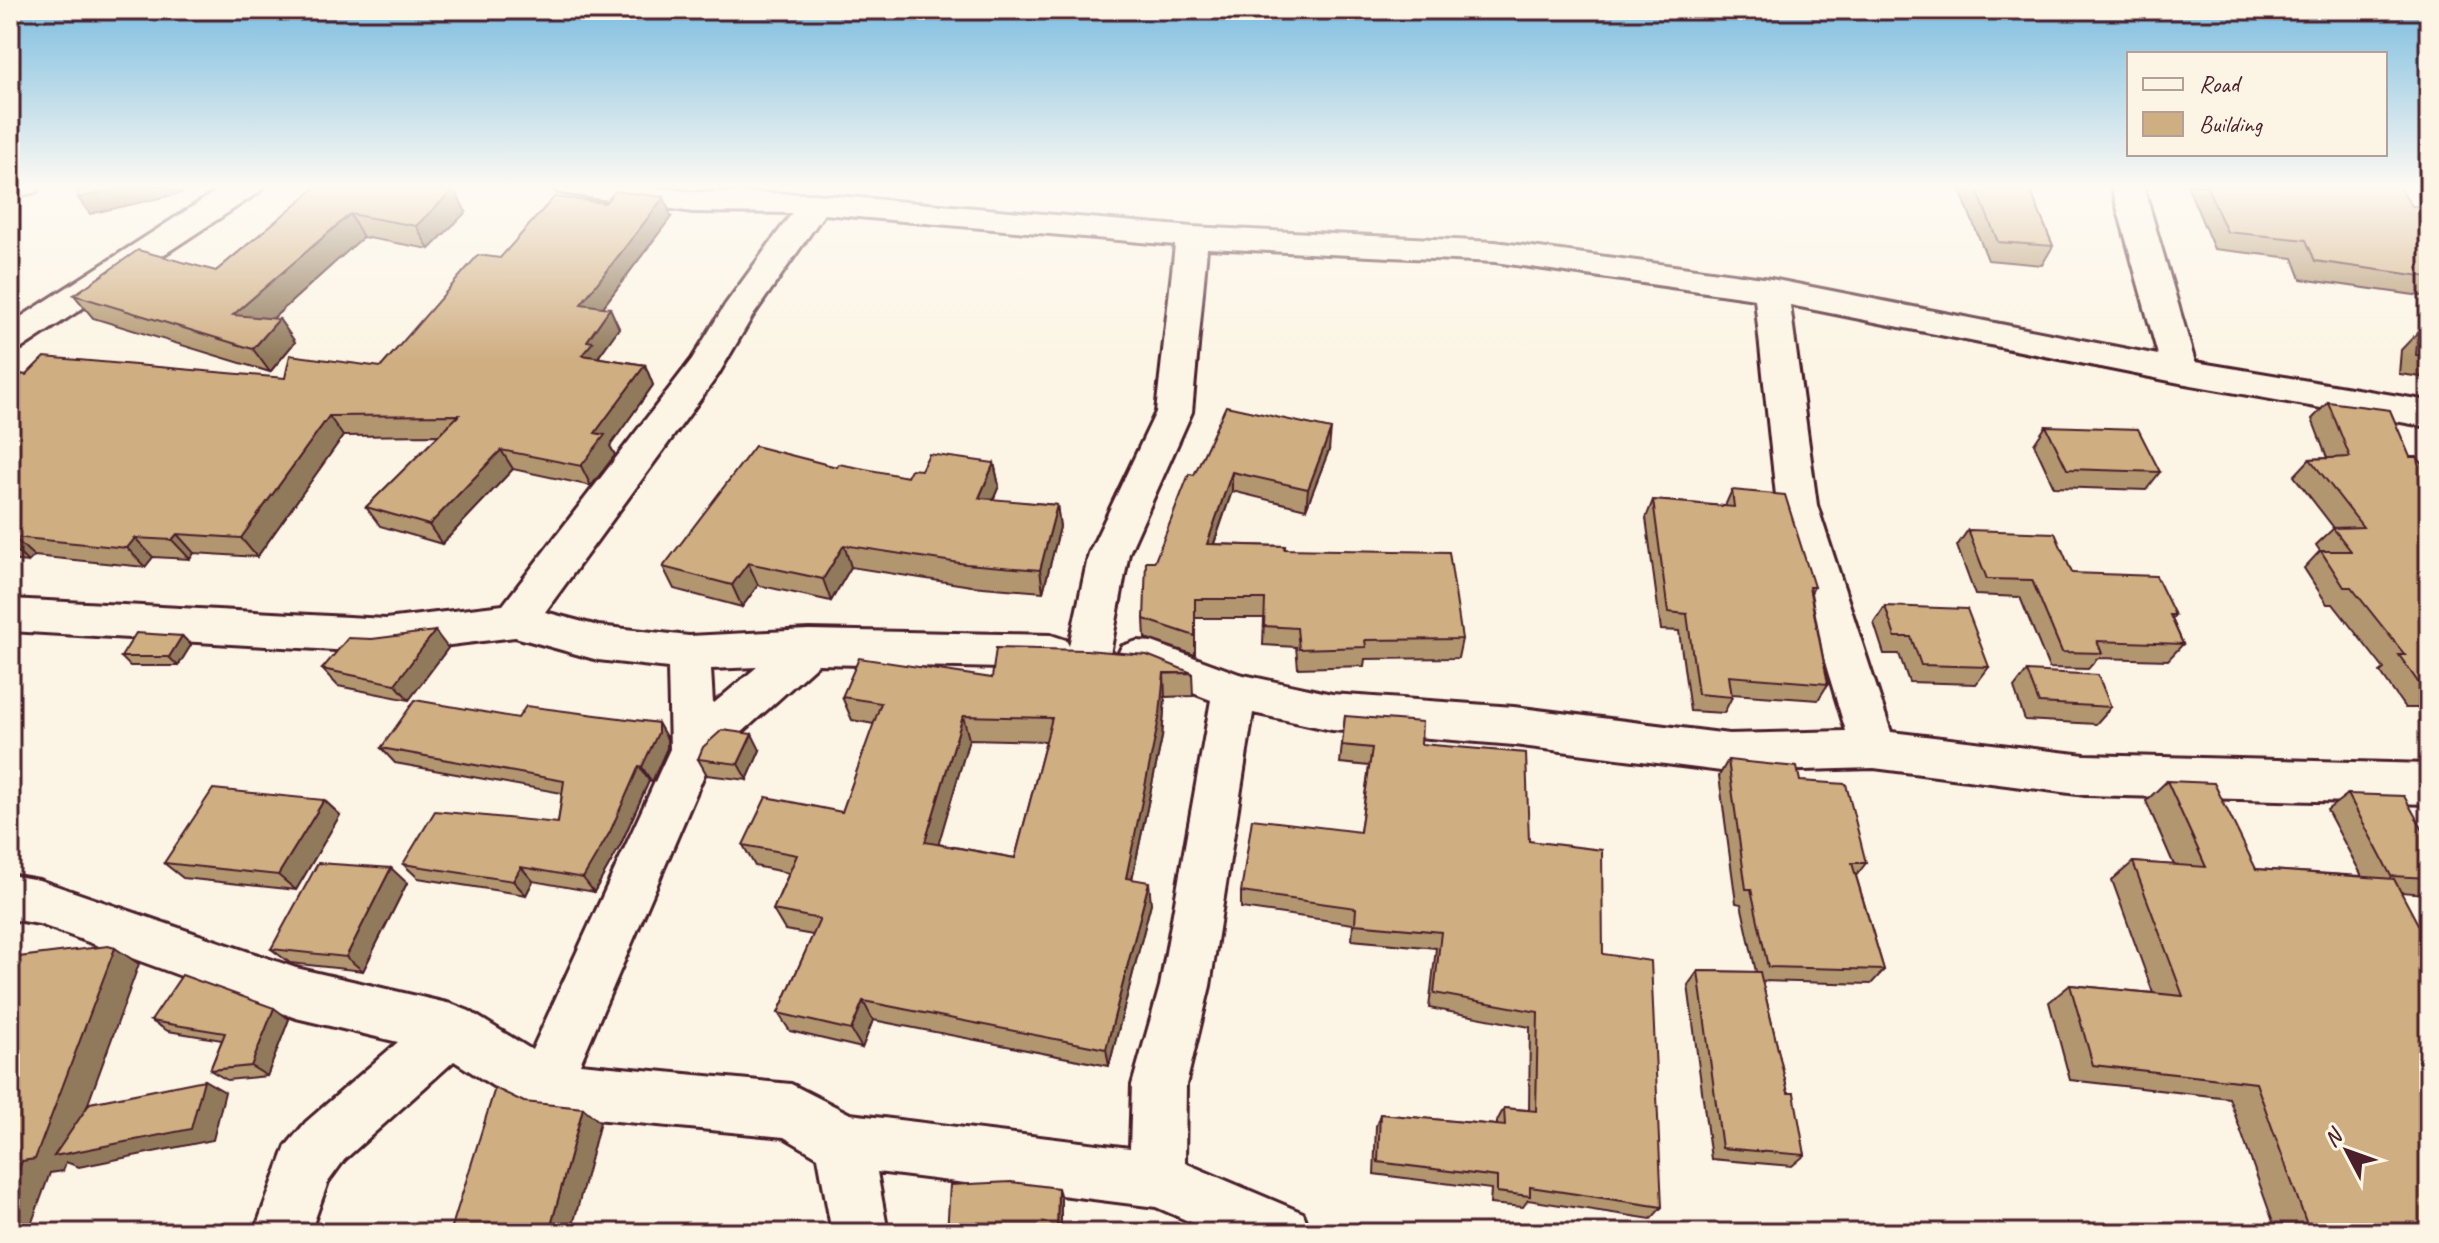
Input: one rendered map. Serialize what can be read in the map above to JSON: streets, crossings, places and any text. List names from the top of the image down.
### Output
{
  "legend": ["Road", "Building"],
  "north": "top left"
}
